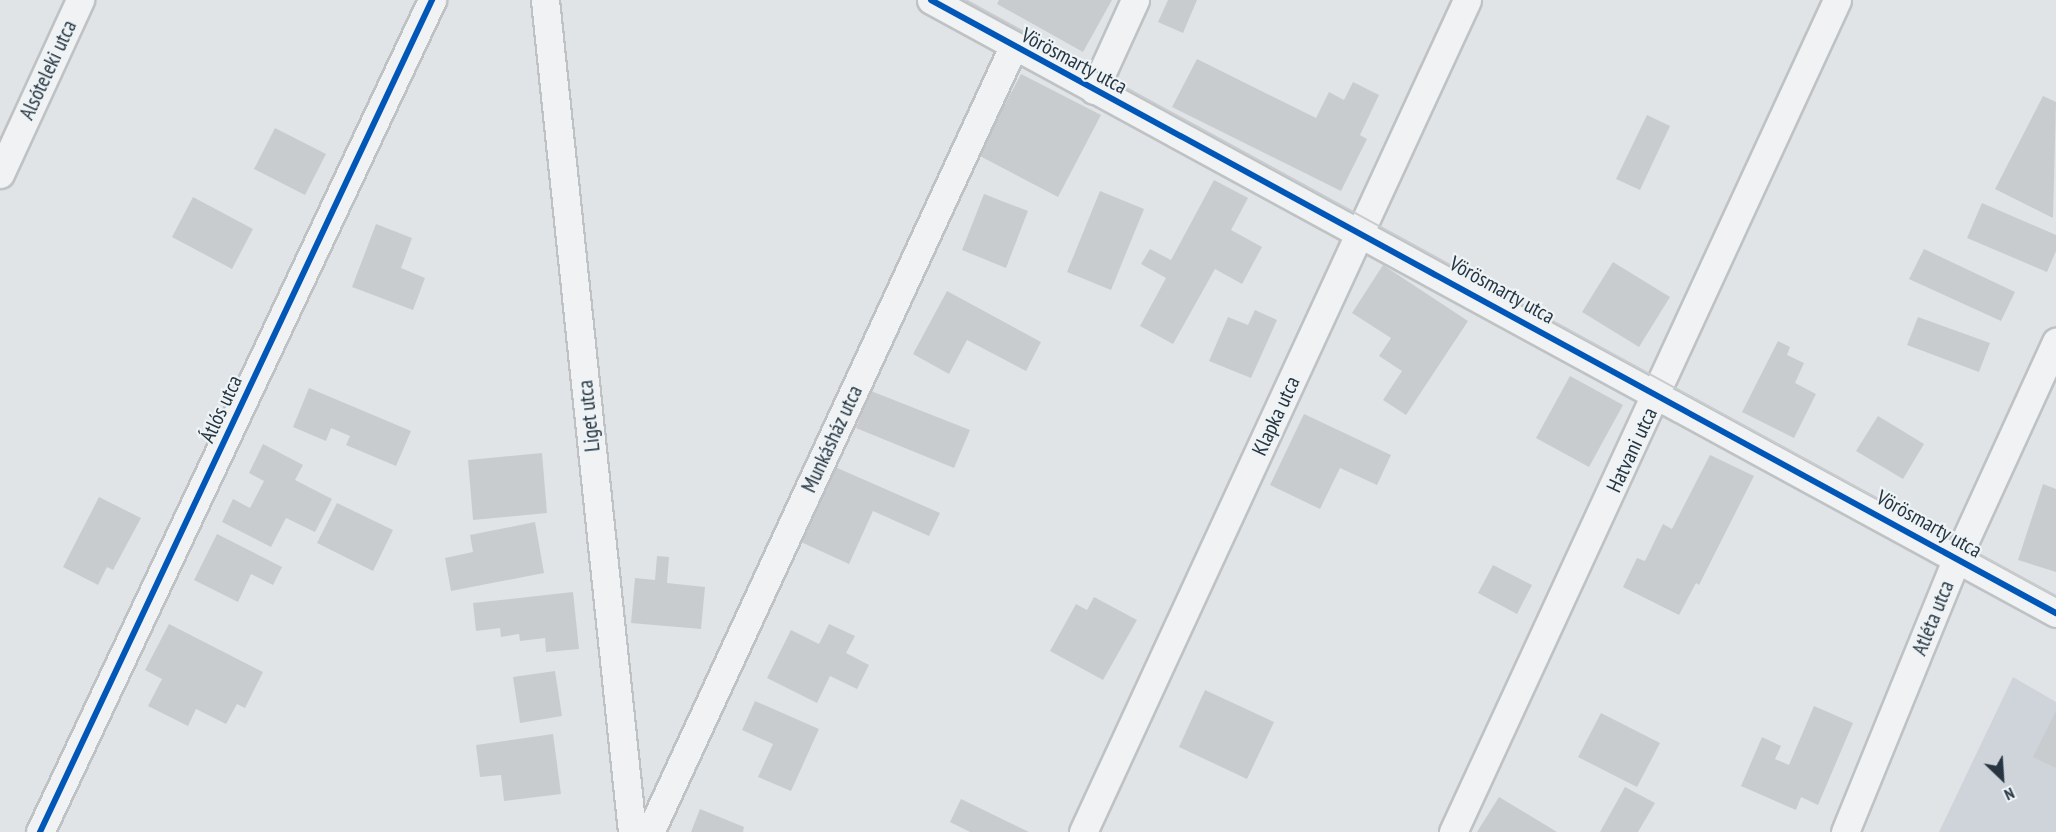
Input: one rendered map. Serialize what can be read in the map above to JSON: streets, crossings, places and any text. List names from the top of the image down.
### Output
{
  "streets": {
    "street": [
      "Vörösmarty utca",
      "Alsóteleki utca",
      "Átlós utca",
      "Liget utca",
      "Klapka utca",
      "Munkásház utca",
      "Hatvani utca",
      "Atléta utca"
    ]
  },
  "crossings": [
    ["Vörösmarty utca", "Klapka utca"],
    ["Vörösmarty utca", "Munkásház utca"],
    ["Vörösmarty utca", "Hatvani utca"],
    ["Vörösmarty utca", "Atléta utca"]
  ],
  "north": "bottom right"
}
